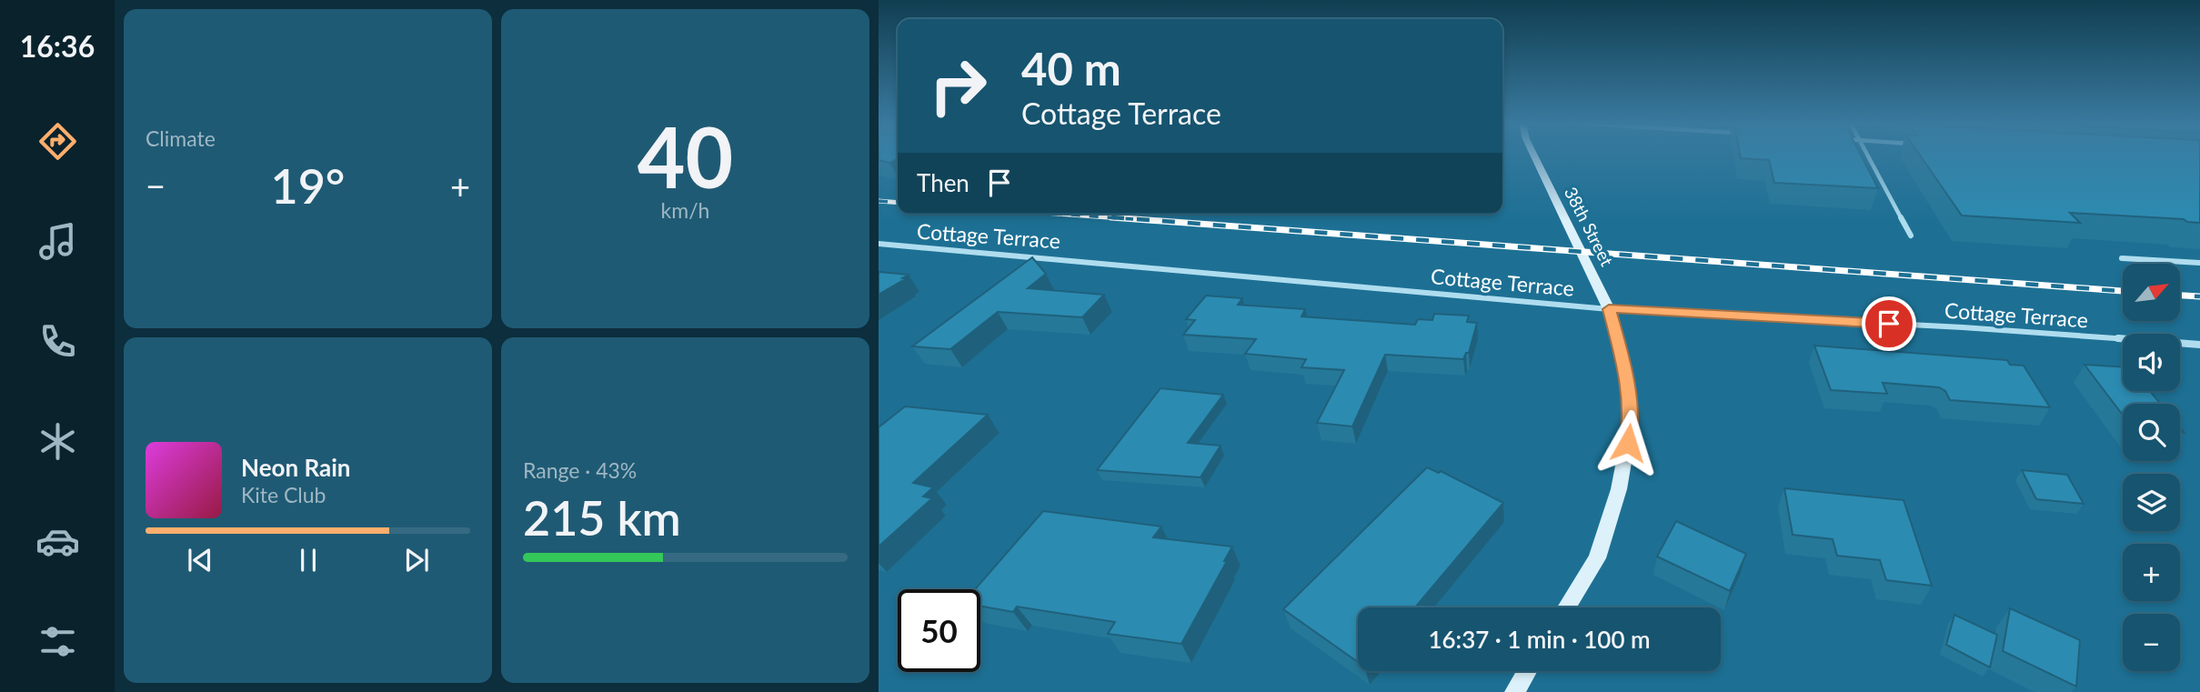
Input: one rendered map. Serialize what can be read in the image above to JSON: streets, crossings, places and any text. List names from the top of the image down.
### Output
{
  "streets": {
    "main road": ["38th Street"],
    "street": ["Cottage Terrace"]
  },
  "crossings": [
    ["38th Street", "Cottage Terrace"]
  ],
  "north": "top right",
  "page": {
    "tabs": "16:36",
    "tile": [
      "Climate",
      ["40", "km/h"],
      ["Range · 43%", "215 km"]
    ],
    "turn": ["40 m", "Cottage Terrace"],
    "then": "Then",
    "heat": ["−", "19°", "+"],
    "map_buttons": ["+", "−"],
    "song": ["Neon Rain", "Kite Club"],
    "limit": "50",
    "trip": "16:37 · 1 min · 100 m"
  }
}
